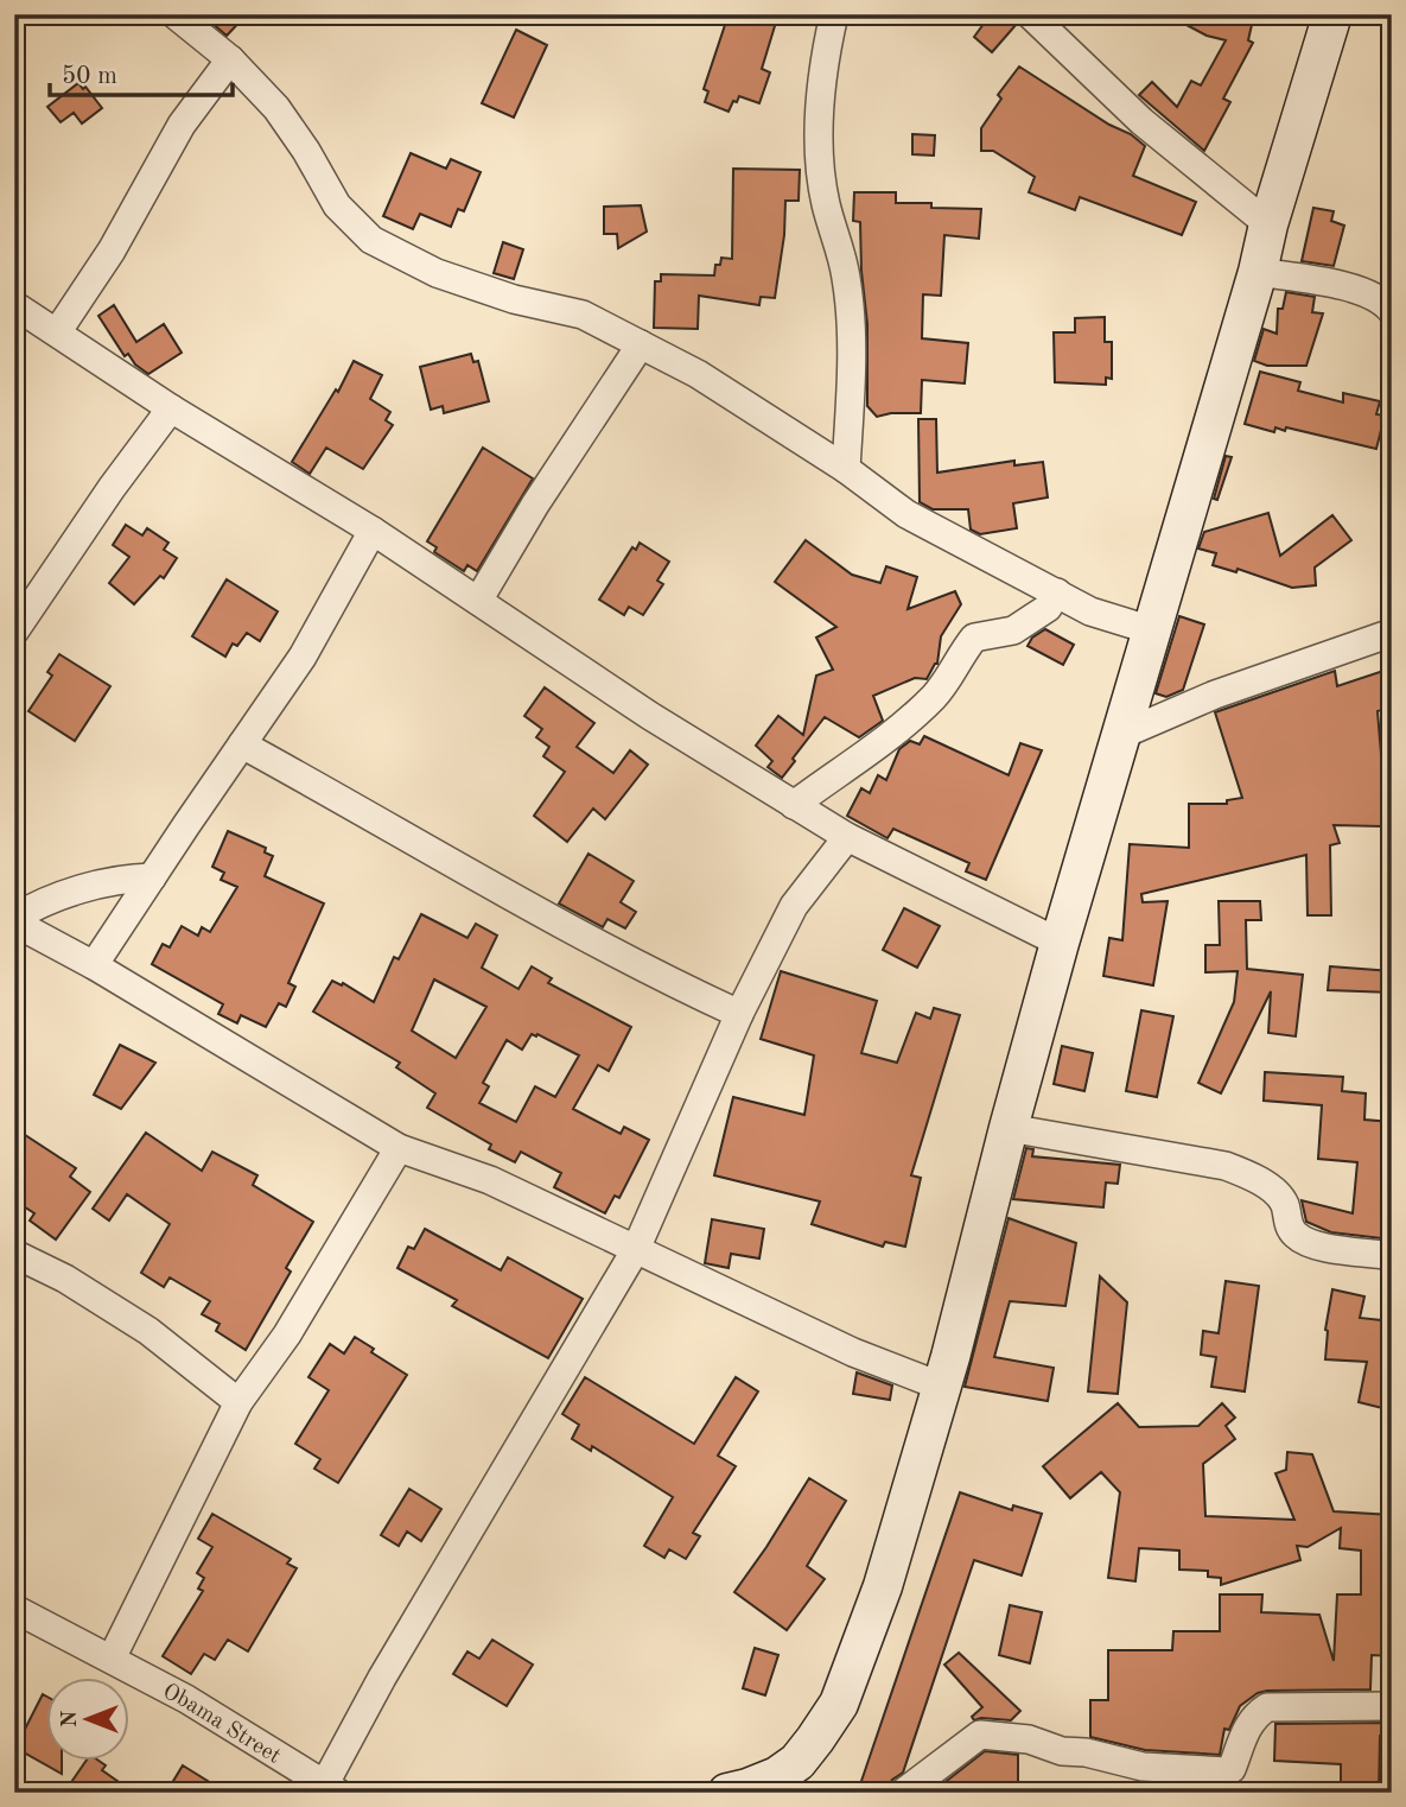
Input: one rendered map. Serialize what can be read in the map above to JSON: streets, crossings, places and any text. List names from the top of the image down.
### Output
{
  "streets": {
    "street": ["Obama Street"]
  },
  "scale_bar": "50 m",
  "north": "left"
}
